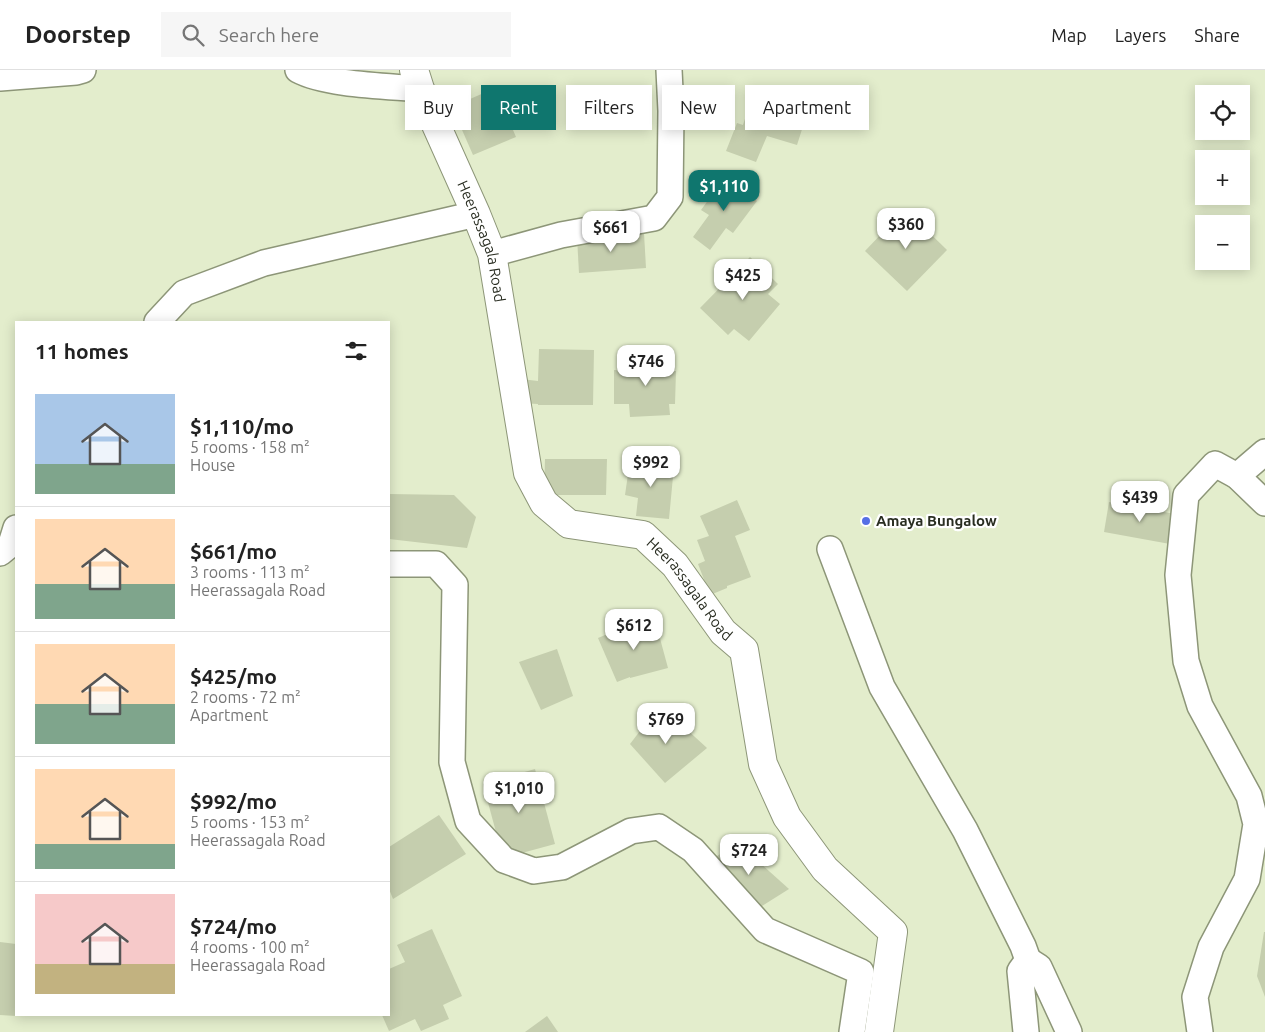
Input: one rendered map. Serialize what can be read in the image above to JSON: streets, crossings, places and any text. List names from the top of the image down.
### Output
{
  "streets": {
    "street": ["Heerassagala Road"]
  },
  "places": ["Amaya Bungalow"],
  "page": {
    "header": "Doorstep",
    "search": "Search here",
    "nav": ["Map", "Layers", "Share"],
    "map_buttons": ["+", "−"],
    "chip": [
      "Buy",
      "Rent",
      "Filters",
      "New",
      "Apartment"
    ],
    "price": [
      "$1,110",
      "$360",
      "$661",
      "$425",
      "$746",
      "$992",
      "$439",
      "$612",
      "$769",
      "$1,010",
      "$724"
    ],
    "heading": "11 homes",
    "list": [
      {
        "name": "$1,110/mo",
        "note": "5 rooms · 158 m² · House"
      },
      {
        "name": "$661/mo",
        "note": "3 rooms · 113 m² · Heerassagala Road"
      },
      {
        "name": "$425/mo",
        "note": "2 rooms · 72 m² · Apartment"
      },
      {
        "name": "$992/mo",
        "note": "5 rooms · 153 m² · Heerassagala Road"
      },
      {
        "name": "$724/mo",
        "note": "4 rooms · 100 m² · Heerassagala Road"
      }
    ]
  }
}
